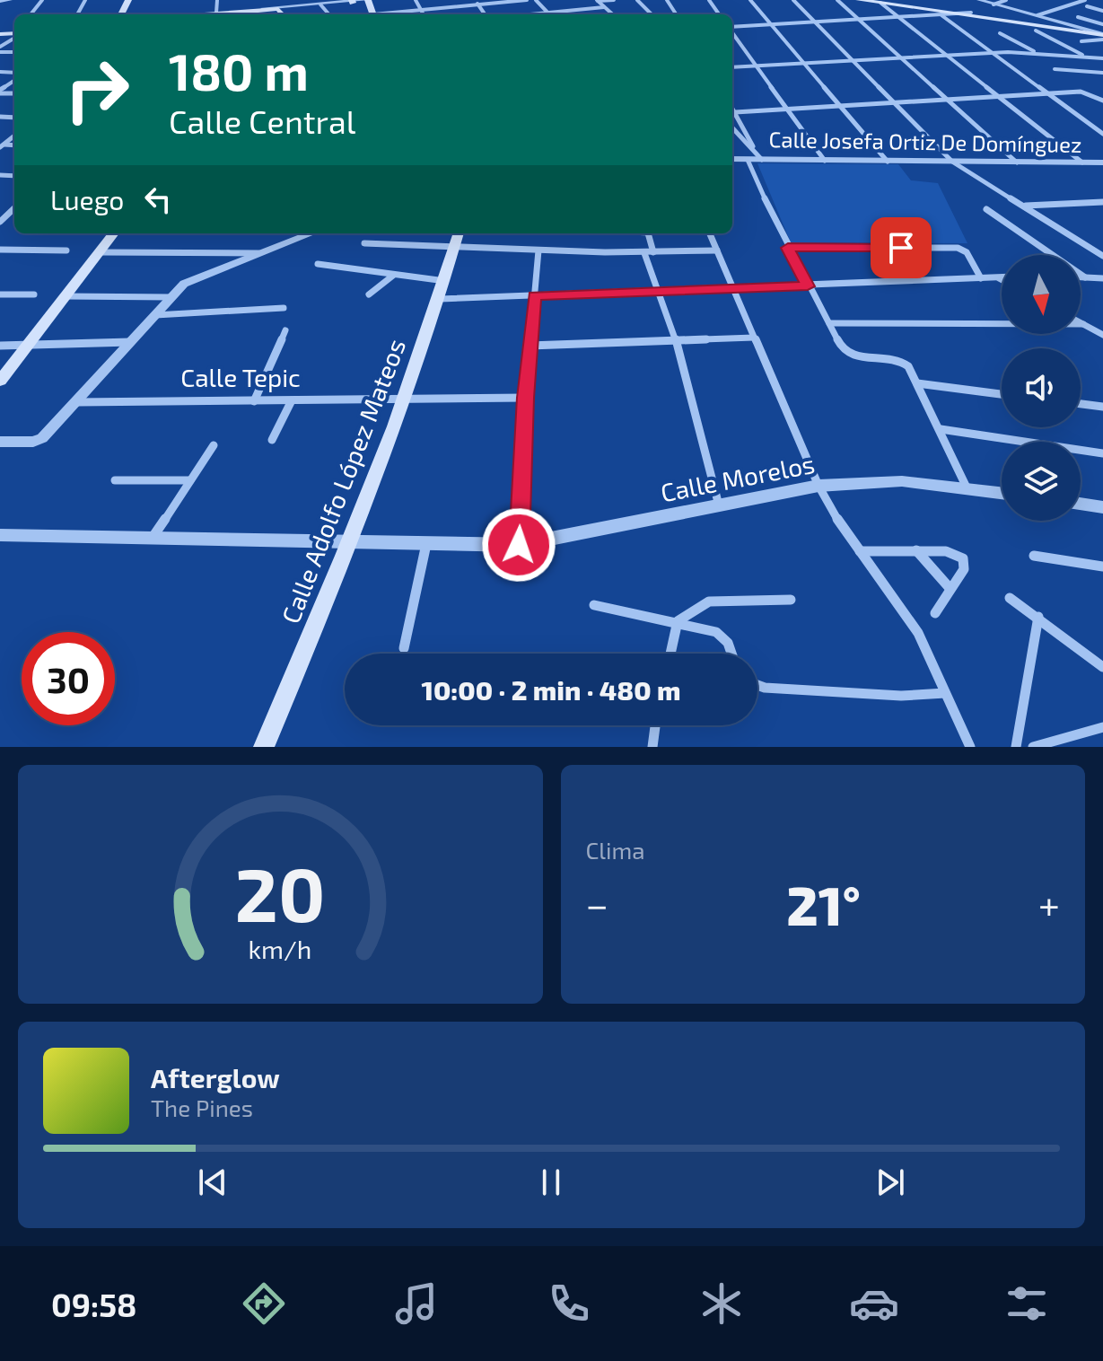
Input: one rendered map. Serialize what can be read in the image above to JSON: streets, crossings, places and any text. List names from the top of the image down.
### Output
{
  "streets": {
    "main road": ["Calle Adolfo López Mateos"],
    "street": ["Calle Josefa Ortiz De Domínguez", "Calle Tepic", "Calle Morelos"]
  },
  "crossings": [
    ["Calle Tepic", "Calle Adolfo López Mateos"],
    ["Calle Morelos", "Calle Adolfo López Mateos"]
  ],
  "north": "bottom",
  "page": {
    "turn": ["180 m", "Calle Central"],
    "then": "Luego",
    "limit": "30",
    "trip": "10:00 · 2 min · 480 m",
    "tile": "Clima",
    "heat": ["−", "21°", "+"],
    "song": ["Afterglow", "The Pines"],
    "tabs": "09:58",
    "gauge": ["20", "km/h"]
  }
}
